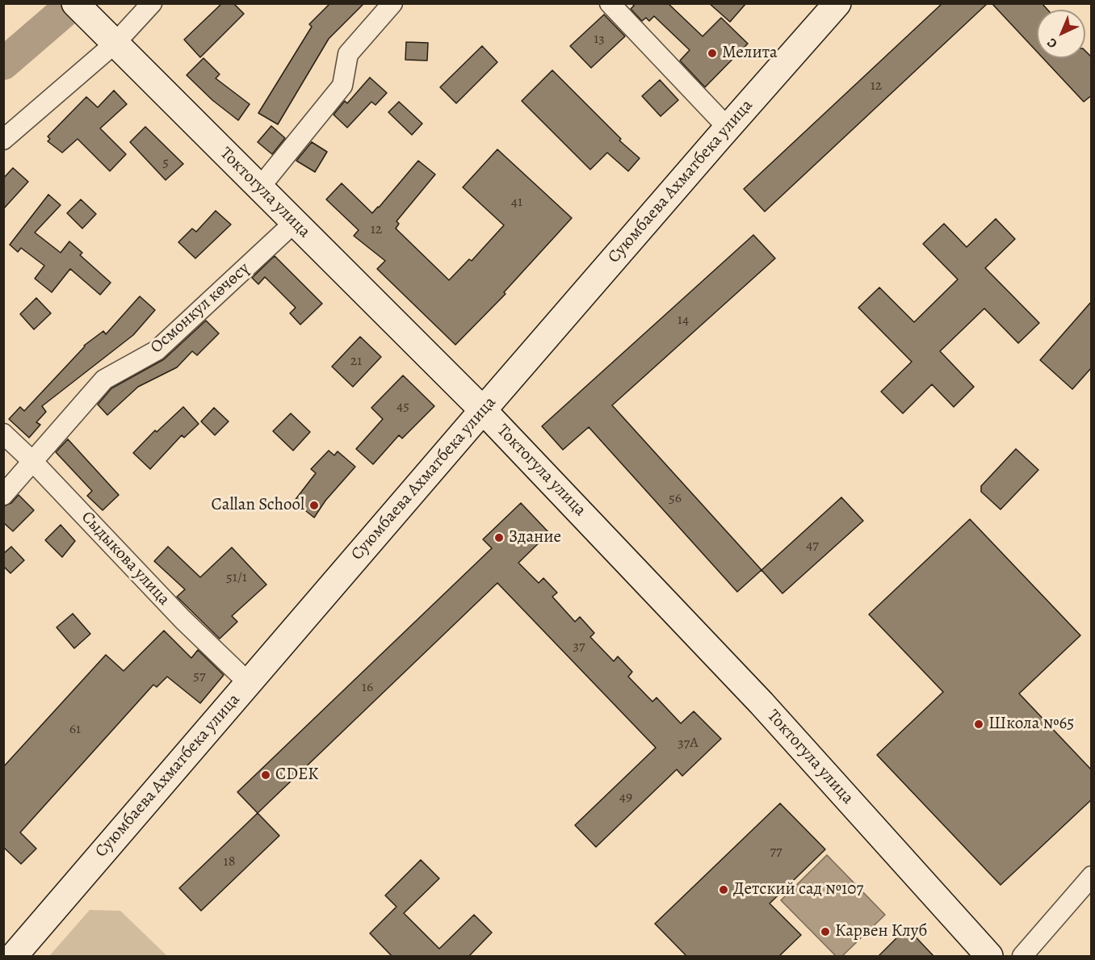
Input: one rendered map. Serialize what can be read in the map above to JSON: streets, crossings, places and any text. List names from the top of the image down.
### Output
{
  "streets": {
    "street": [
      "Суюмбаева Ахматбека улица",
      "Токтогула улица",
      "Осмонкул көчөсү",
      "Сыдыкова улица"
    ]
  },
  "crossings": [
    ["Суюмбаева Ахматбека улица", "Токтогула улица"],
    ["Суюмбаева Ахматбека улица", "Сыдыкова улица"],
    ["Токтогула улица", "Осмонкул көчөсү"],
    ["Осмонкул көчөсү", "Сыдыкова улица"]
  ],
  "places": [
    "Мелита",
    "Callan School",
    "Здание",
    "Школа №65",
    "CDEK",
    "Детский сад №107",
    "Карвен Клуб"
  ],
  "house_numbers": [
    "13",
    "12",
    "5",
    "41",
    "12",
    "14",
    "21",
    "45",
    "56",
    "47",
    "51/1",
    "37",
    "57",
    "16",
    "61",
    "37А",
    "49",
    "77",
    "18"
  ],
  "north": "bottom left"
}
